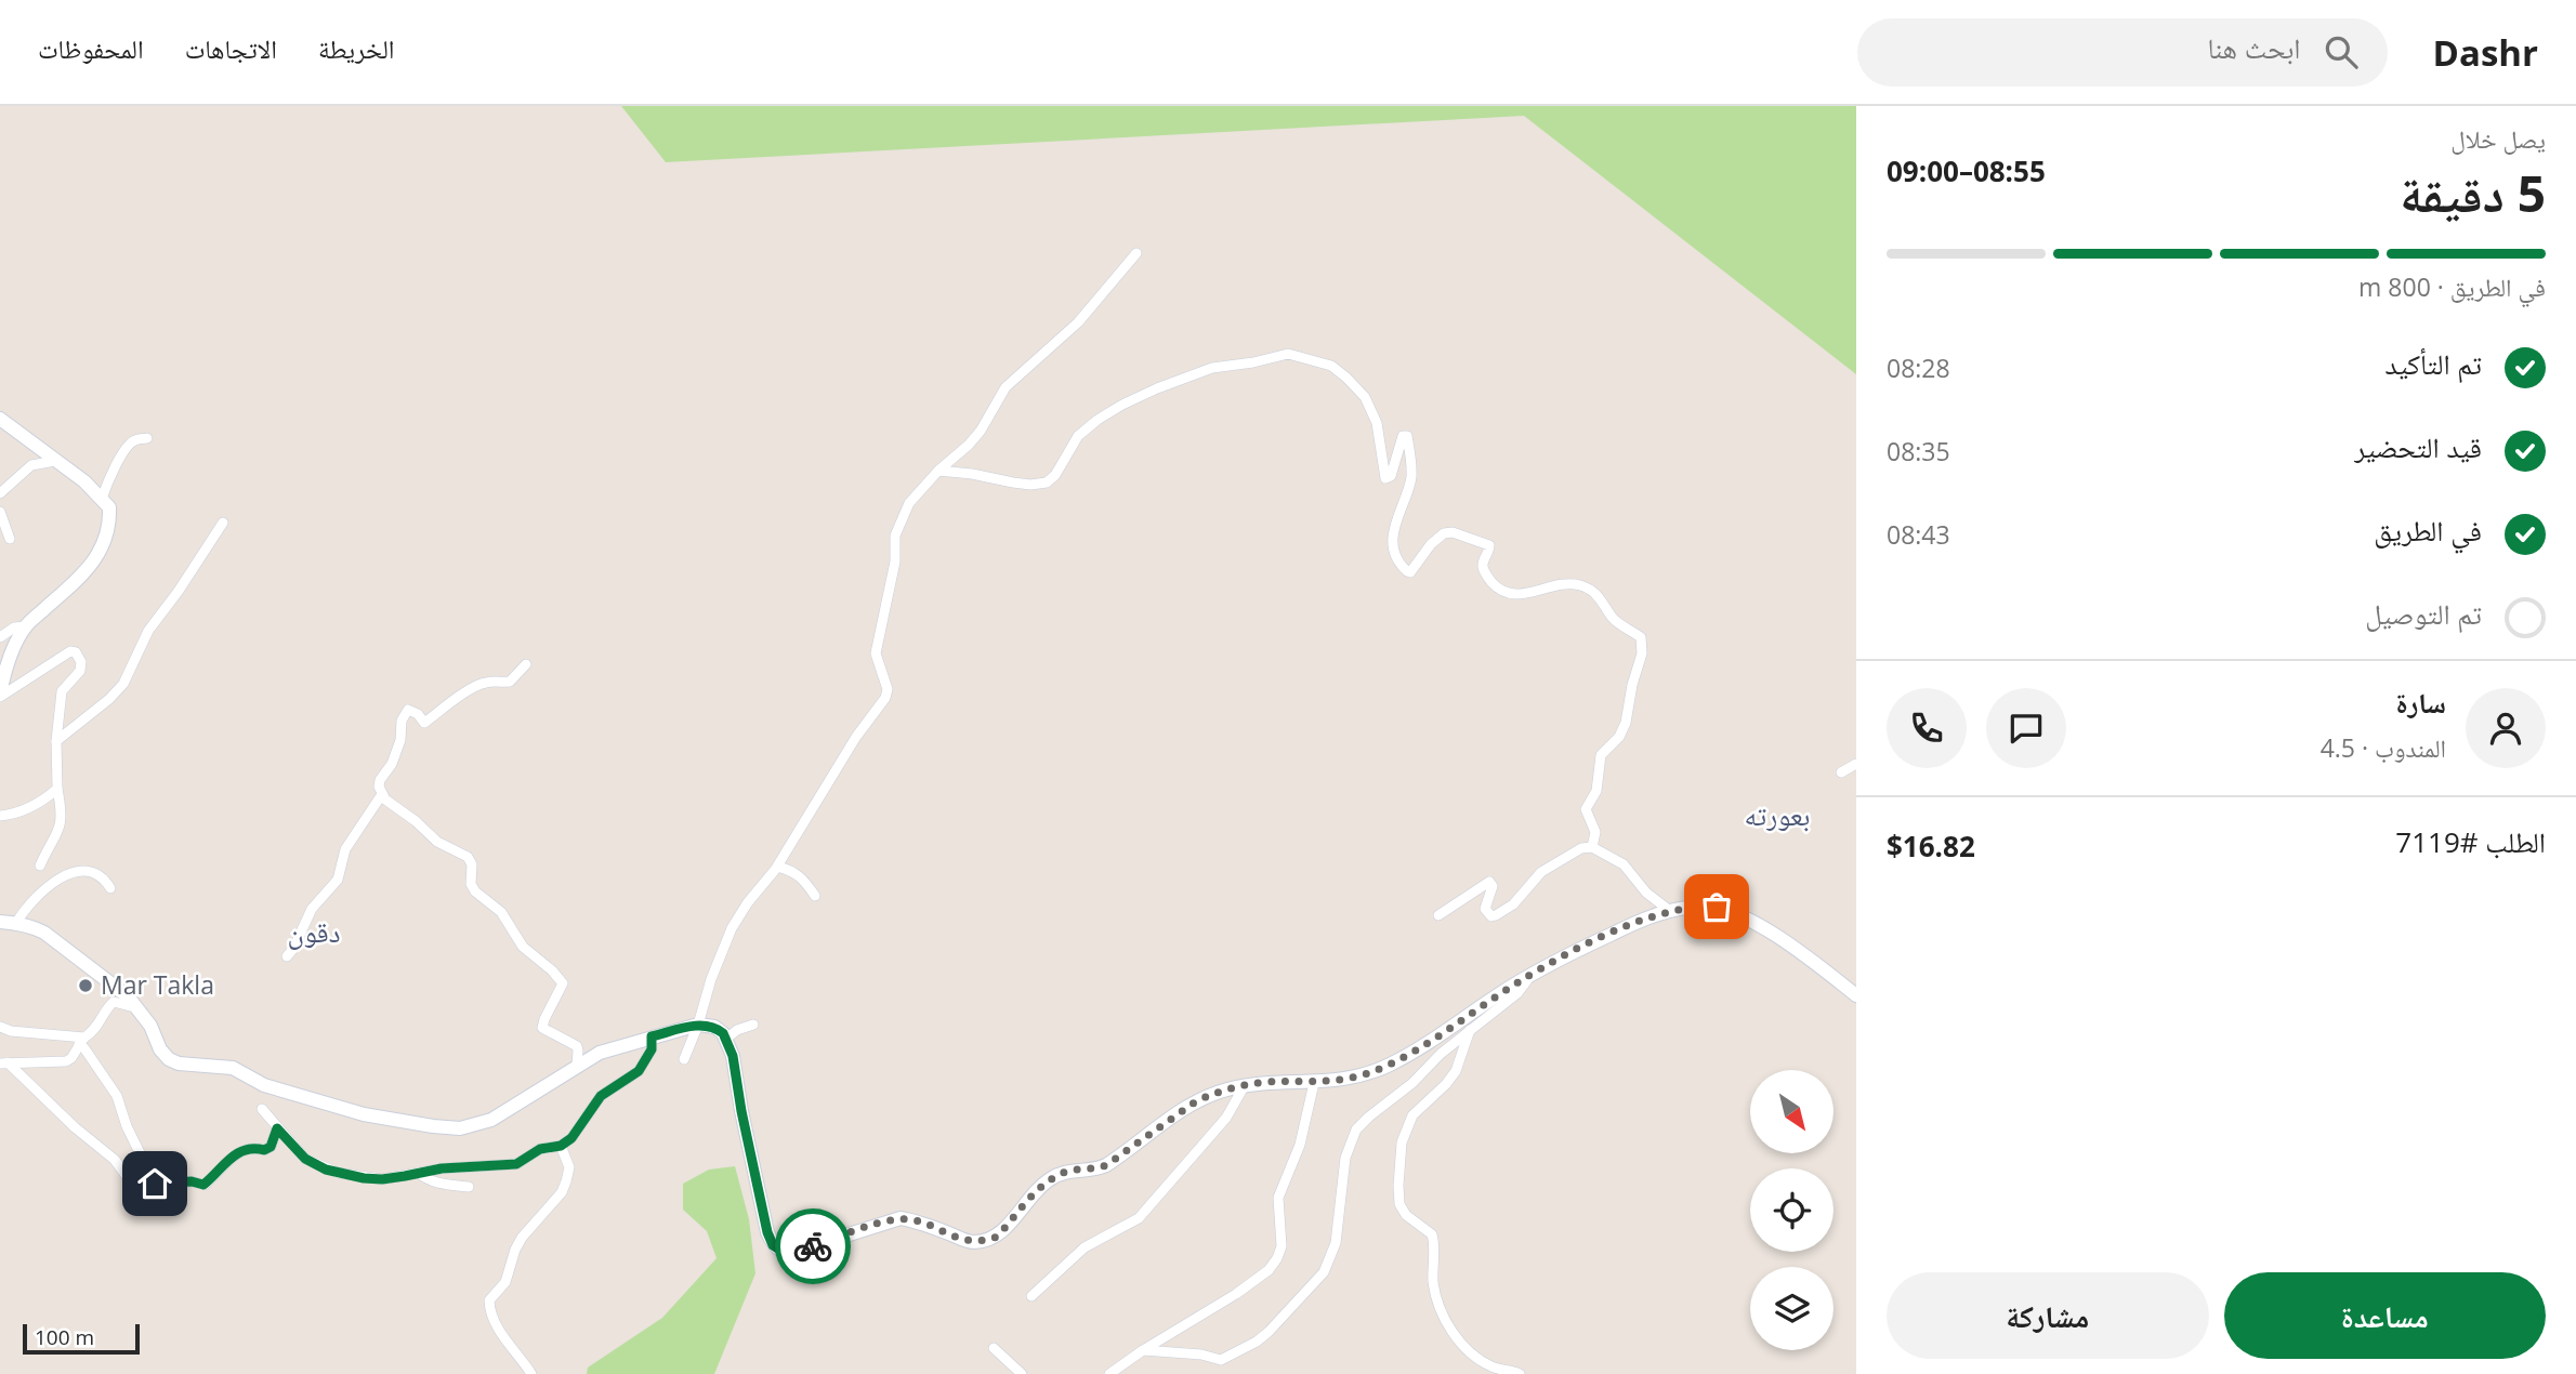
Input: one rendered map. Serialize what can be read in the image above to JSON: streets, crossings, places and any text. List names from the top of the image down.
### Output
{
  "districts": ["بعورته", "دقون"],
  "places": ["Mar Takla"],
  "scale_bar": "100 m",
  "north": "bottom right",
  "page": {
    "header": "Dashr",
    "search": "ابحث هنا",
    "nav": ["الخريطة", "الاتجاهات", "المحفوظات"],
    "heading": ["5 دقيقة", "يصل خلال", "08:55–09:00"],
    "panel": [
      "سارة",
      "المندوب · 4.5",
      "الطلب #7119",
      "$16.82"
    ],
    "bar": "في الطريق · 800 m",
    "list": [
      ["تم التأكيد", "08:28"],
      ["قيد التحضير", "08:35"],
      ["في الطريق", "08:43"],
      "تم التوصيل"
    ],
    "buttons": ["مساعدة", "مشاركة"],
    "scale": "100 m"
  }
}
